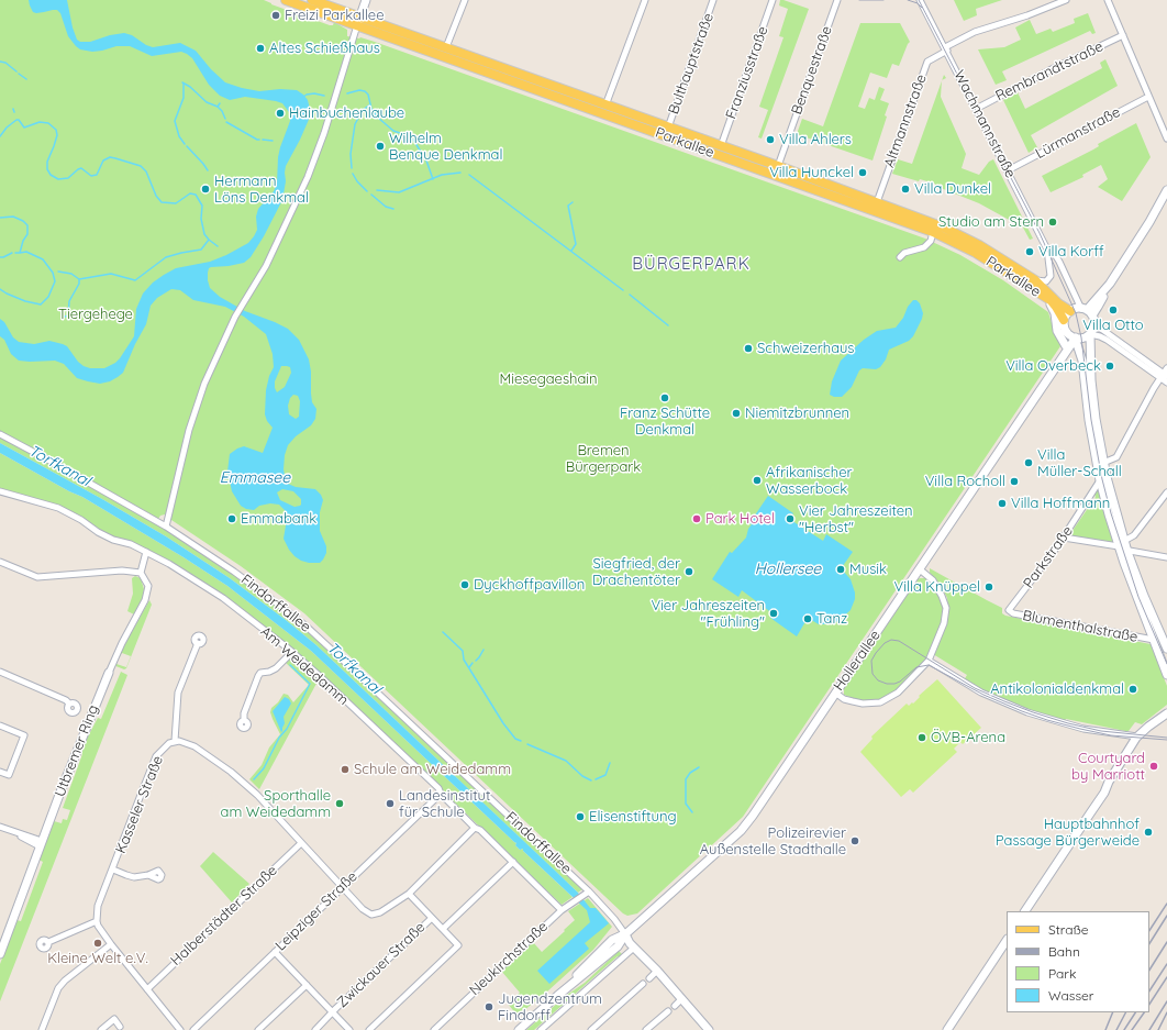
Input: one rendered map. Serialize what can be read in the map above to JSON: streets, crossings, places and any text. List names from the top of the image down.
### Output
{
  "streets": {
    "main road": ["Parkallee", "Hollerallee", "Utbremer Ring"],
    "street": [
      "Bulthauptstraße",
      "Benquestraße",
      "Rembrandtstraße",
      "Franziusstraße",
      "Altmannstraße",
      "Wachmannstraße",
      "Lürmanstraße",
      "Parkstraße",
      "Findorffallee",
      "Blumenthalstraße",
      "Am Weidedamm",
      "Kasseler Straße",
      "Leipziger Straße",
      "Halberstädter Straße",
      "Neukirchstraße",
      "Zwickauer Straße"
    ]
  },
  "crossings": [
    ["Bulthauptstraße", "Parkallee"],
    ["Benquestraße", "Parkallee"],
    ["Rembrandtstraße", "Wachmannstraße"],
    ["Franziusstraße", "Parkallee"],
    ["Altmannstraße", "Wachmannstraße"],
    ["Altmannstraße", "Parkallee"],
    ["Wachmannstraße", "Lürmanstraße"],
    ["Wachmannstraße", "Parkallee"],
    ["Wachmannstraße", "Hollerallee"],
    ["Parkallee", "Hollerallee"],
    ["Parkstraße", "Blumenthalstraße"],
    ["Findorffallee", "Hollerallee"],
    ["Findorffallee", "Neukirchstraße"],
    ["Am Weidedamm", "Leipziger Straße"],
    ["Am Weidedamm", "Neukirchstraße"]
  ],
  "districts": ["BÜRGERPARK"],
  "water": ["Torfkanal", "Emmasee", "Hollersee"],
  "parks": ["Tiergehege", "Miesegaeshain", "Bremen Bürgerpark"],
  "places": [
    "Freizi Parkallee",
    "Altes Schießhaus",
    "Hainbuchenlaube",
    "Villa Ahlers",
    "Wilhelm Benque Denkmal",
    "Villa Hunckel",
    "Hermann Löns Denkmal",
    "Villa Dunkel",
    "Studio am Stern",
    "Villa Korff",
    "Villa Otto",
    "Schweizerhaus",
    "Villa Overbeck",
    "Franz Schütte Denkmal",
    "Niemitzbrunnen",
    "Villa Müller-Schall",
    "Afrikanischer Wasserbock",
    "Villa Rocholl",
    "Villa Hoffmann",
    "Emmabank",
    "Park Hotel",
    "Vier Jahreszeiten \"Herbst\"",
    "Musik",
    "Siegfried, der Drachentöter",
    "Dyckhoffpavillon",
    "Villa Knüppel",
    "Vier Jahreszeiten \"Frühling\"",
    "Tanz",
    "Antikolonialdenkmal",
    "ÖVB-Arena",
    "Courtyard by Marriott",
    "Schule am Weidedamm",
    "Sporthalle am Weidedamm",
    "Landesinstitut für Schule",
    "Elisenstiftung",
    "Hauptbahnhof Passage Bürgerweide",
    "Polizeirevier Außenstelle Stadthalle",
    "Kleine Welt e.V.",
    "Jugendzentrum Findorff"
  ],
  "legend": [
    "Straße",
    "Bahn",
    "Park",
    "Wasser"
  ]
}
